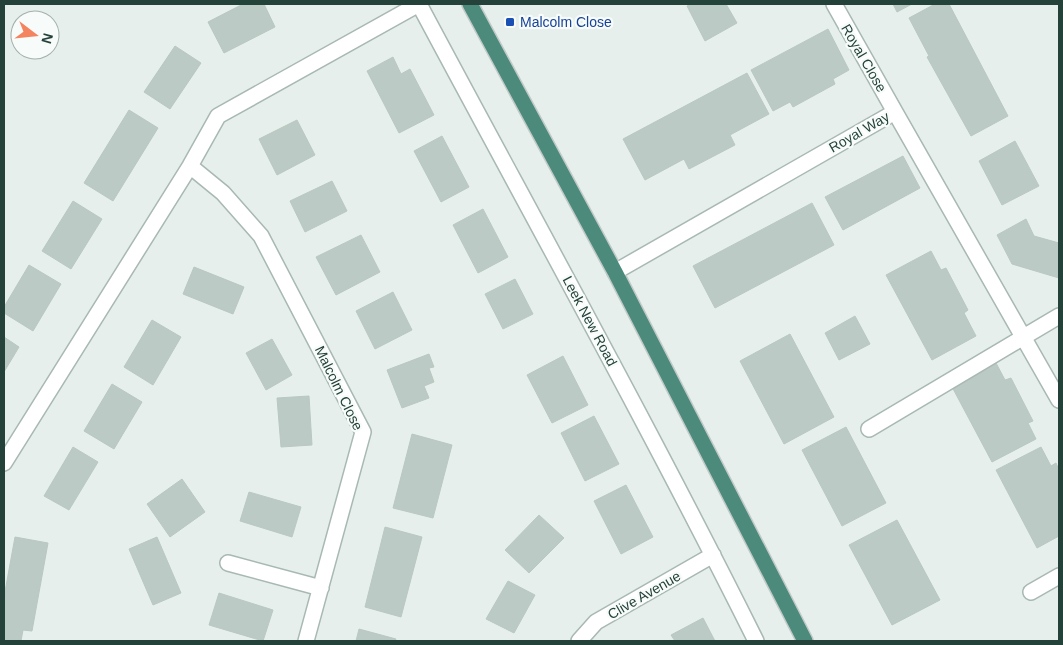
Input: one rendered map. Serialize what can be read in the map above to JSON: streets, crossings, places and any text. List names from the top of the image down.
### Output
{
  "streets": {
    "street": [
      "Royal Close",
      "Royal Way",
      "Leek New Road",
      "Malcolm Close",
      "Clive Avenue"
    ]
  },
  "crossings": [
    ["Royal Close", "Royal Way"],
    ["Leek New Road", "Clive Avenue"]
  ],
  "places": {
    "transit": ["Malcolm Close"]
  },
  "north": "right"
}
